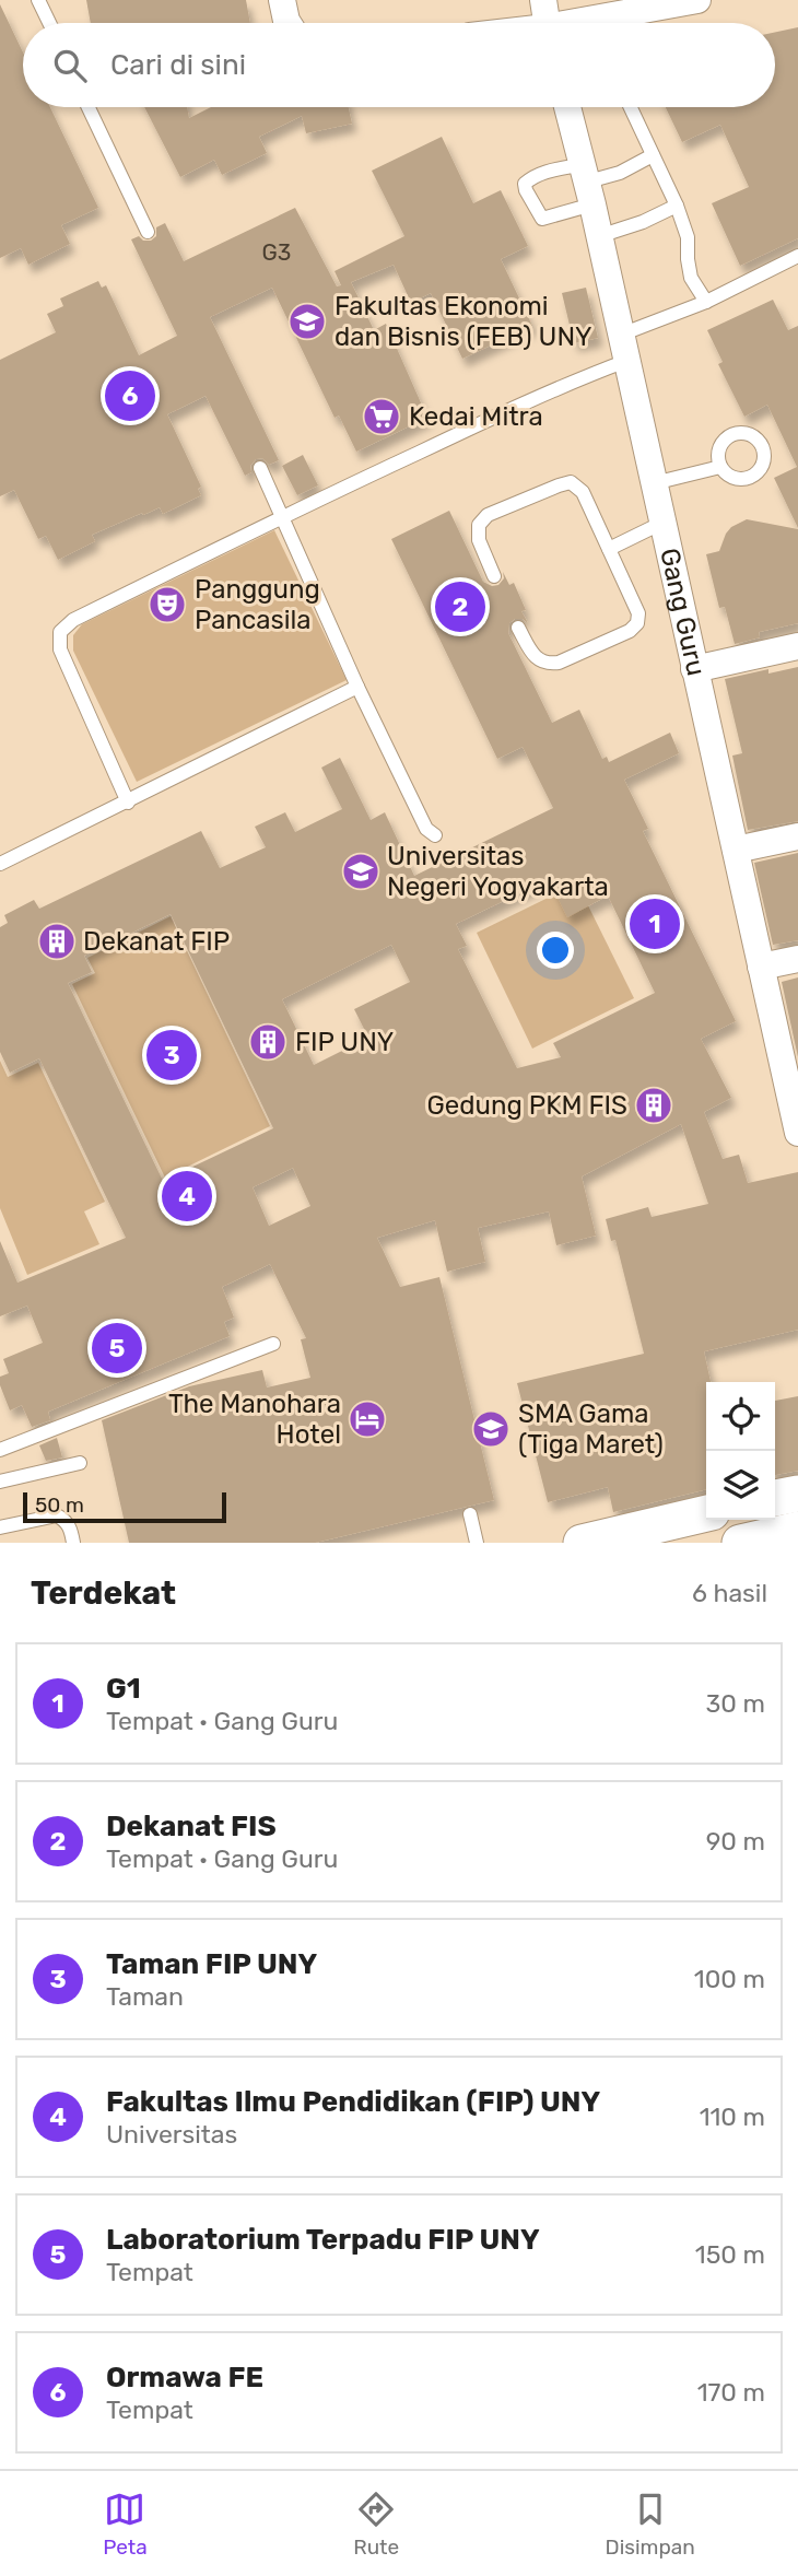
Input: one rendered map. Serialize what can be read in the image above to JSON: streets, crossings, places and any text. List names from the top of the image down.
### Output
{
  "streets": {
    "street": ["Gang Guru"]
  },
  "places": {
    "school or university": ["Fakultas Ekonomi dan Bisnis (FEB) UNY", "Universitas Negeri Yogyakarta", "SMA Gama (Tiga Maret)"],
    "supermarket": ["Kedai Mitra"],
    "theatre": ["Panggung Pancasila"],
    "building": ["Dekanat FIP", "FIP UNY", "Gedung PKM FIS"],
    "hotel": ["The Manohara Hotel"]
  },
  "house_numbers": ["G3"],
  "scale_bar": "50 m",
  "page": {
    "search": "Cari di sini",
    "pins": [
      "6",
      "2",
      "1",
      "3",
      "4",
      "5"
    ],
    "scale": "50 m",
    "heading": ["Terdekat", "6 hasil"],
    "list": [
      {
        "mark": "1",
        "name": "G1",
        "note": "Tempat · Gang Guru",
        "value": "30 m"
      },
      {
        "mark": "2",
        "name": "Dekanat FIS",
        "note": "Tempat · Gang Guru",
        "value": "90 m"
      },
      {
        "mark": "3",
        "name": "Taman FIP UNY",
        "note": "Taman",
        "value": "100 m"
      },
      {
        "mark": "4",
        "name": "Fakultas Ilmu Pendidikan (FIP) UNY",
        "note": "Universitas",
        "value": "110 m"
      },
      {
        "mark": "5",
        "name": "Laboratorium Terpadu FIP UNY",
        "note": "Tempat",
        "value": "150 m"
      },
      {
        "mark": "6",
        "name": "Ormawa FE",
        "note": "Tempat",
        "value": "170 m"
      }
    ],
    "nav": ["Peta", "Rute", "Disimpan"]
  }
}
